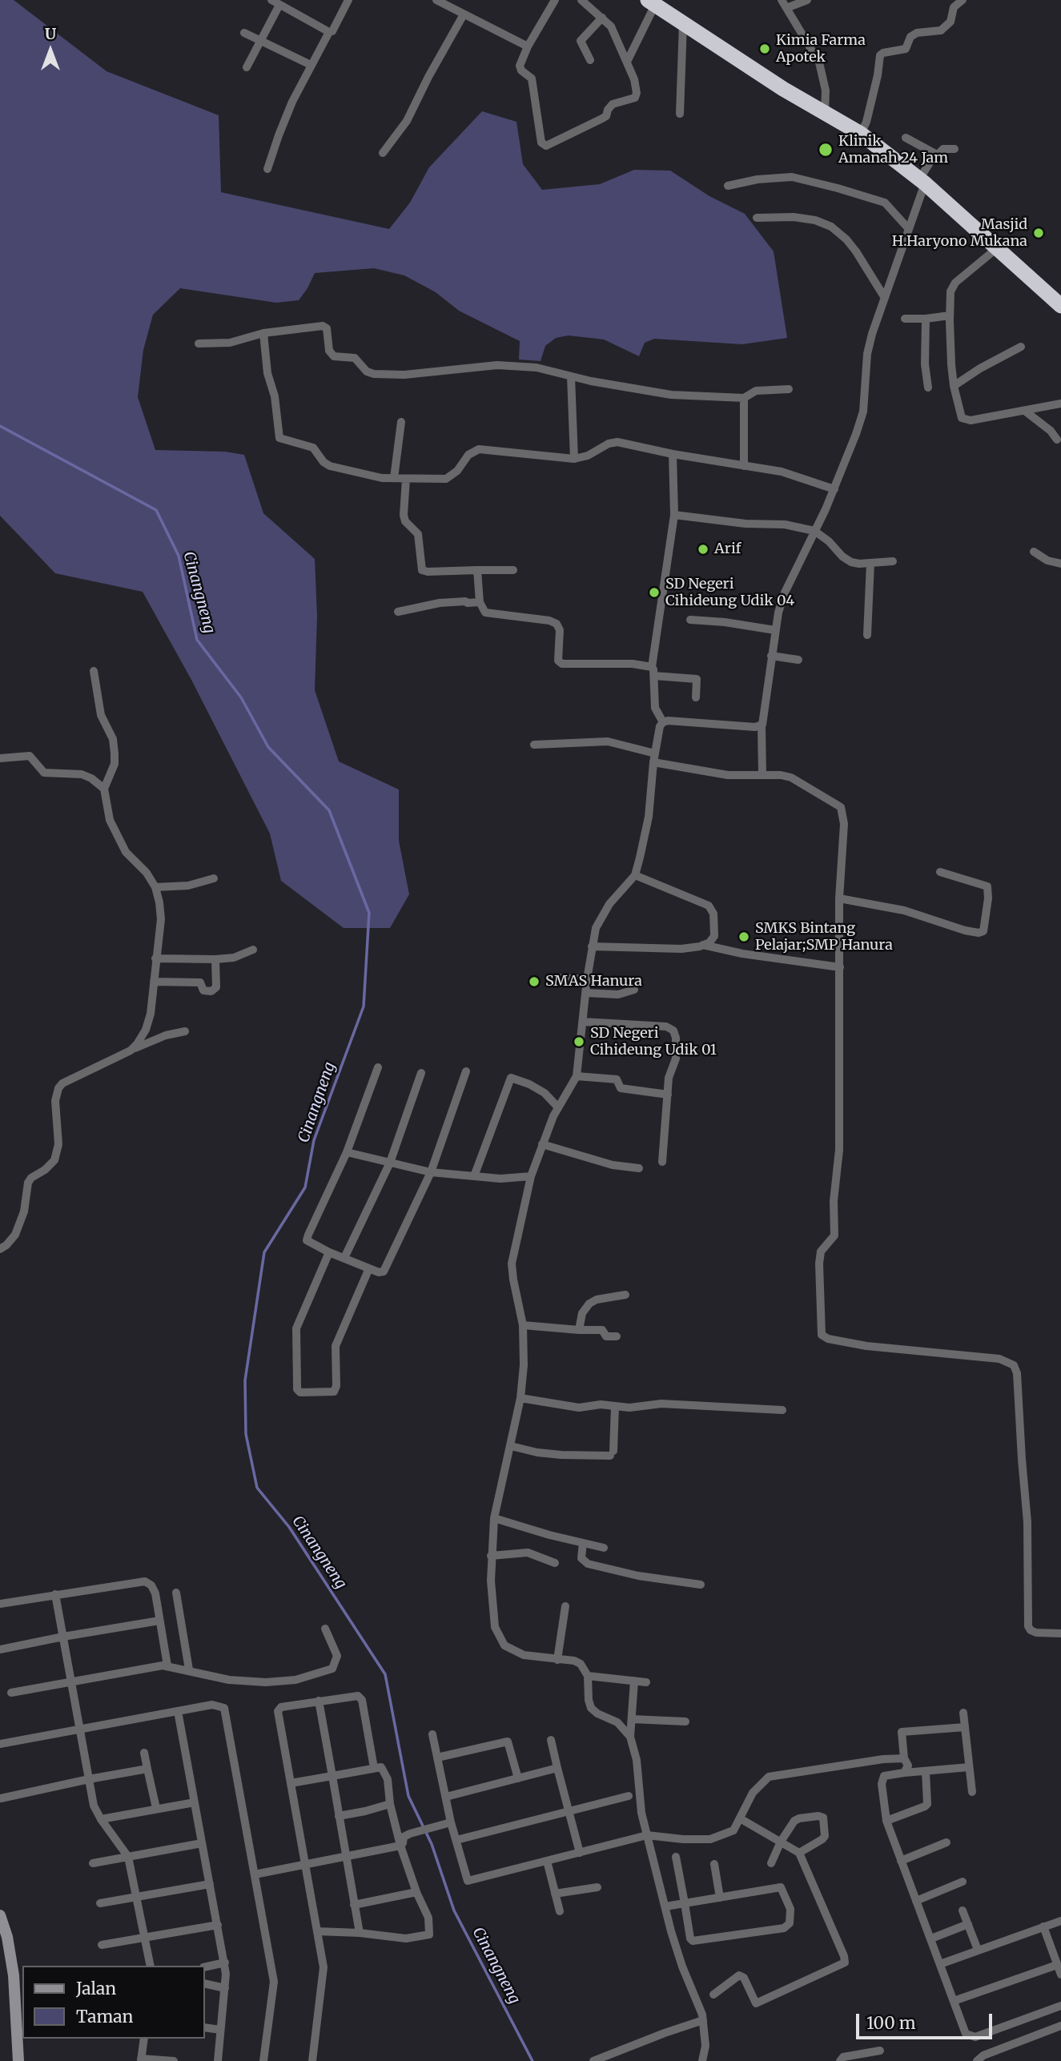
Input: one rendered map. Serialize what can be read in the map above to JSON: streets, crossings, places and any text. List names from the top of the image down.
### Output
{
  "water": ["Cinangneng"],
  "places": [
    "Kimia Farma Apotek",
    "Klinik Amanah 24 Jam",
    "Masjid H.Haryono Mukana",
    "Arif",
    "SD Negeri Cihideung Udik 04",
    "SMKS Bintang Pelajar;SMP Hanura",
    "SMAS Hanura",
    "SD Negeri Cihideung Udik 01"
  ],
  "legend": ["Jalan", "Taman"],
  "scale_bar": "100 m",
  "north": "top"
}
